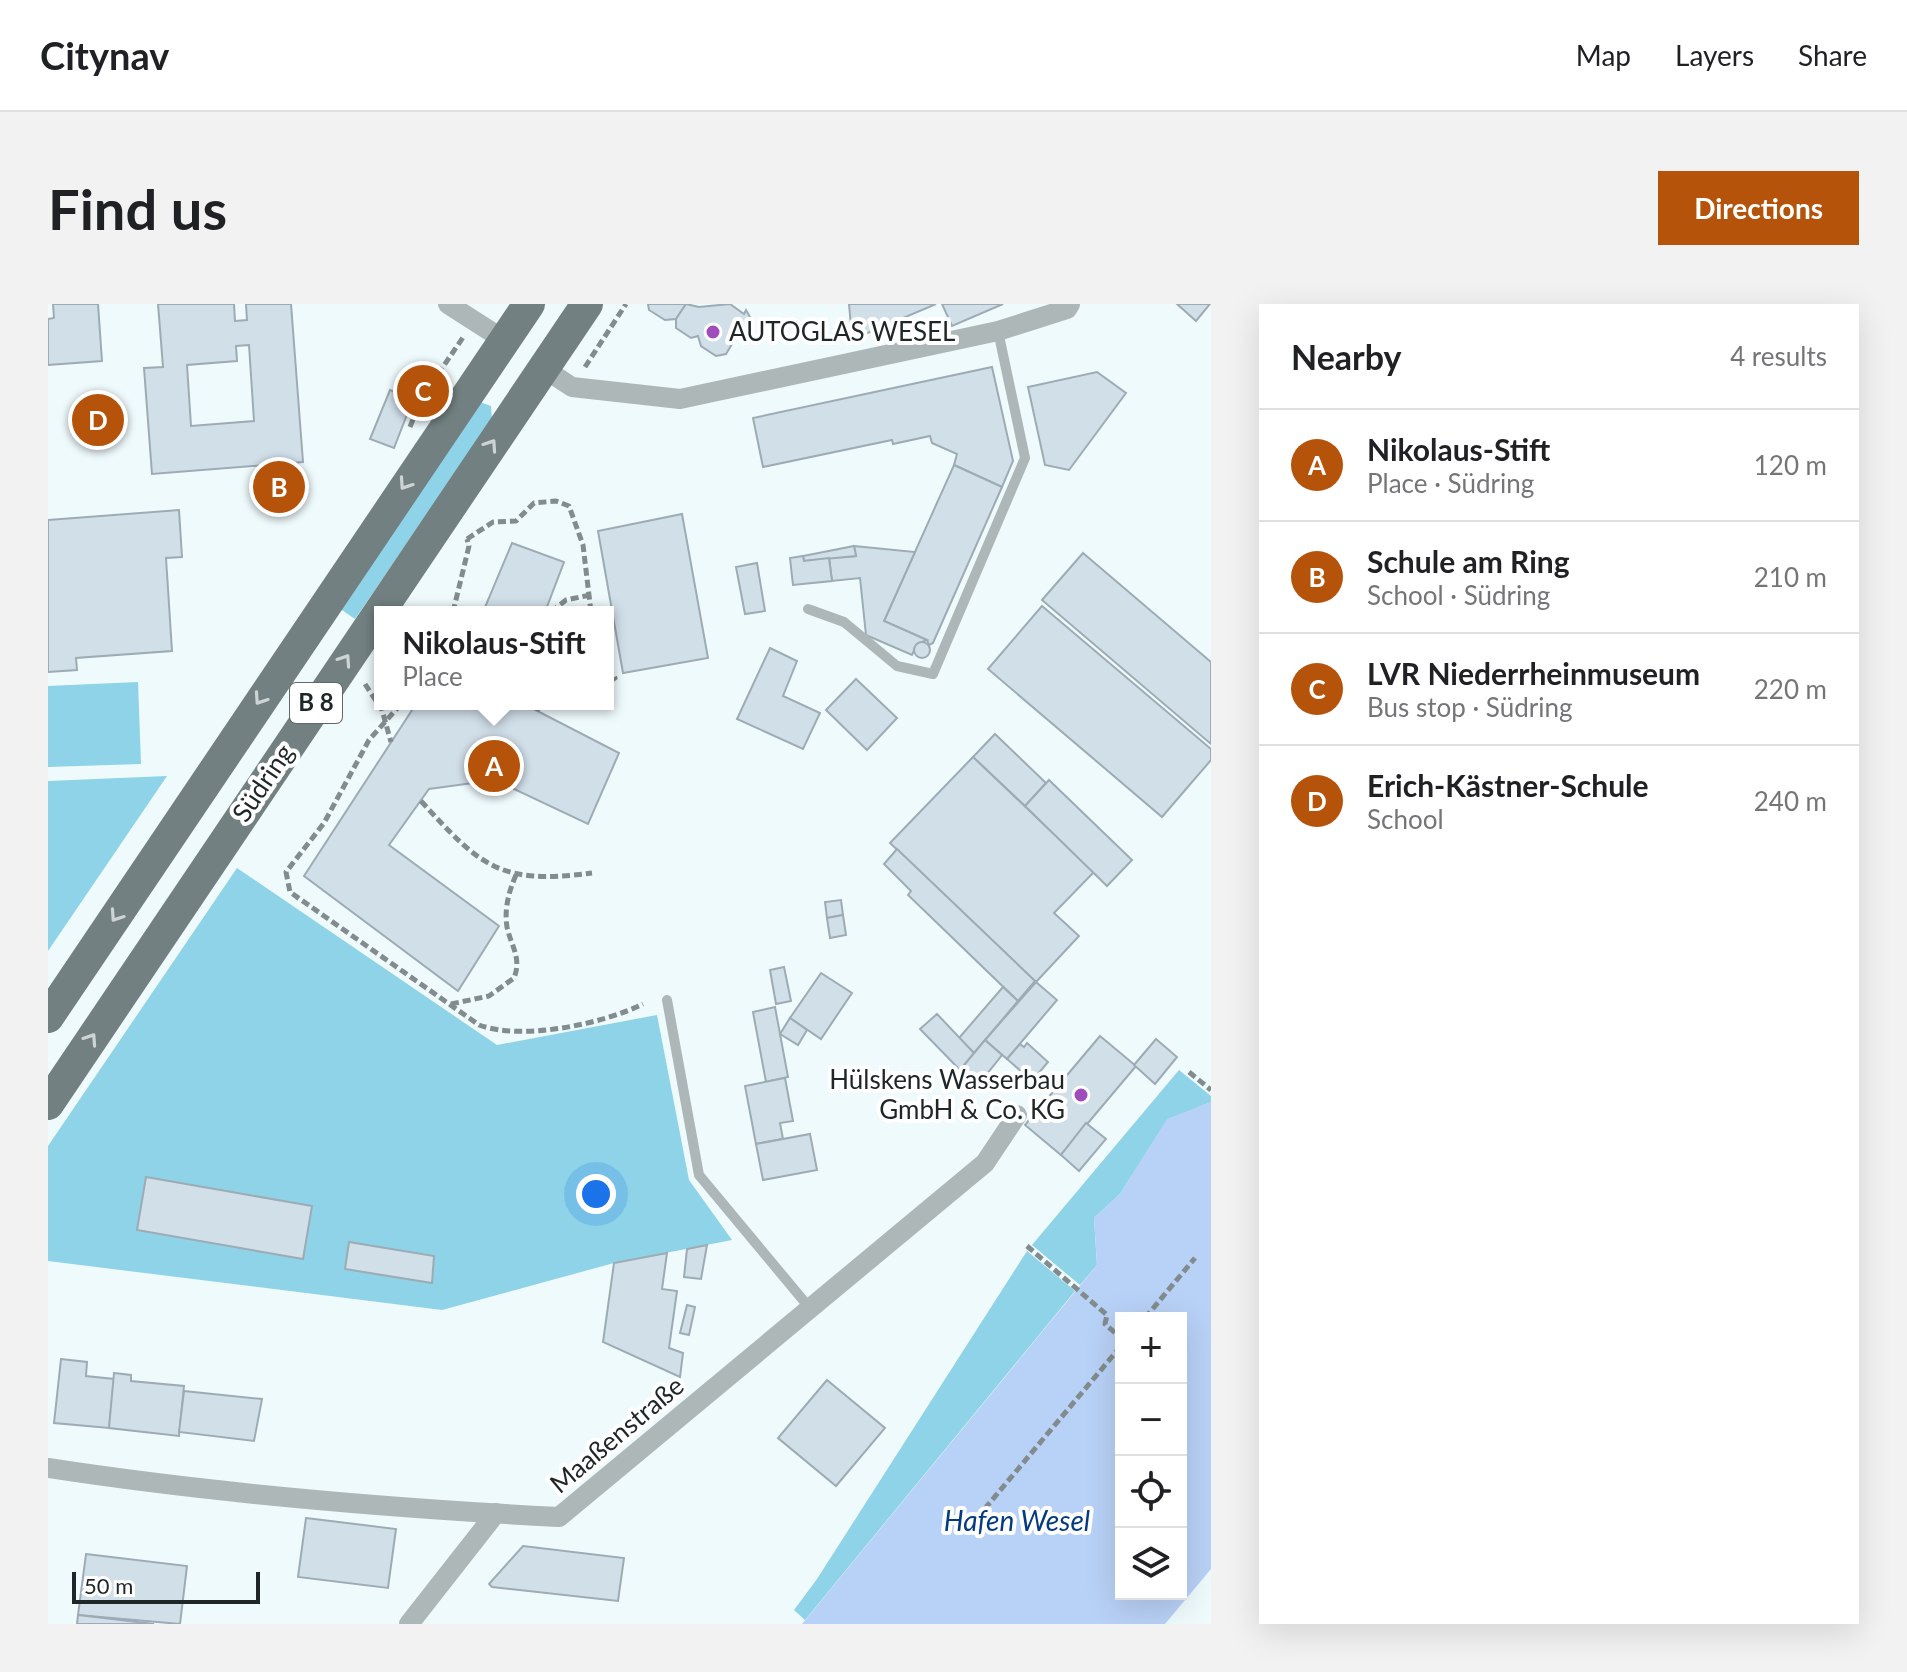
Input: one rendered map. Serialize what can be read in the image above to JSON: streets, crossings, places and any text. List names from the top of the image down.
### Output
{
  "streets": {
    "main road": ["B 8", "Südring"],
    "street": ["Maaßenstraße"]
  },
  "water": ["Hafen Wesel"],
  "places": ["AUTOGLAS WESEL", "Hülskens Wasserbau GmbH & Co. KG"],
  "scale_bar": "50 m",
  "page": {
    "header": "Citynav",
    "nav": ["Map", "Layers", "Share"],
    "buttons": "Directions",
    "title": "Find us",
    "heading": ["Nearby", "4 results"],
    "pins": [
      "C",
      "D",
      "B",
      "A"
    ],
    "list": [
      {
        "mark": "A",
        "name": "Nikolaus-Stift",
        "note": "Place · Südring",
        "value": "120 m"
      },
      {
        "mark": "B",
        "name": "Schule am Ring",
        "note": "School · Südring",
        "value": "210 m"
      },
      {
        "mark": "C",
        "name": "LVR Niederrheinmuseum",
        "note": "Bus stop · Südring",
        "value": "220 m"
      },
      {
        "mark": "D",
        "name": "Erich-Kästner-Schule",
        "note": "School",
        "value": "240 m"
      }
    ],
    "popup": ["Nikolaus-Stift", "Place"],
    "map_buttons": ["+", "−"],
    "scale": "50 m"
  }
}
